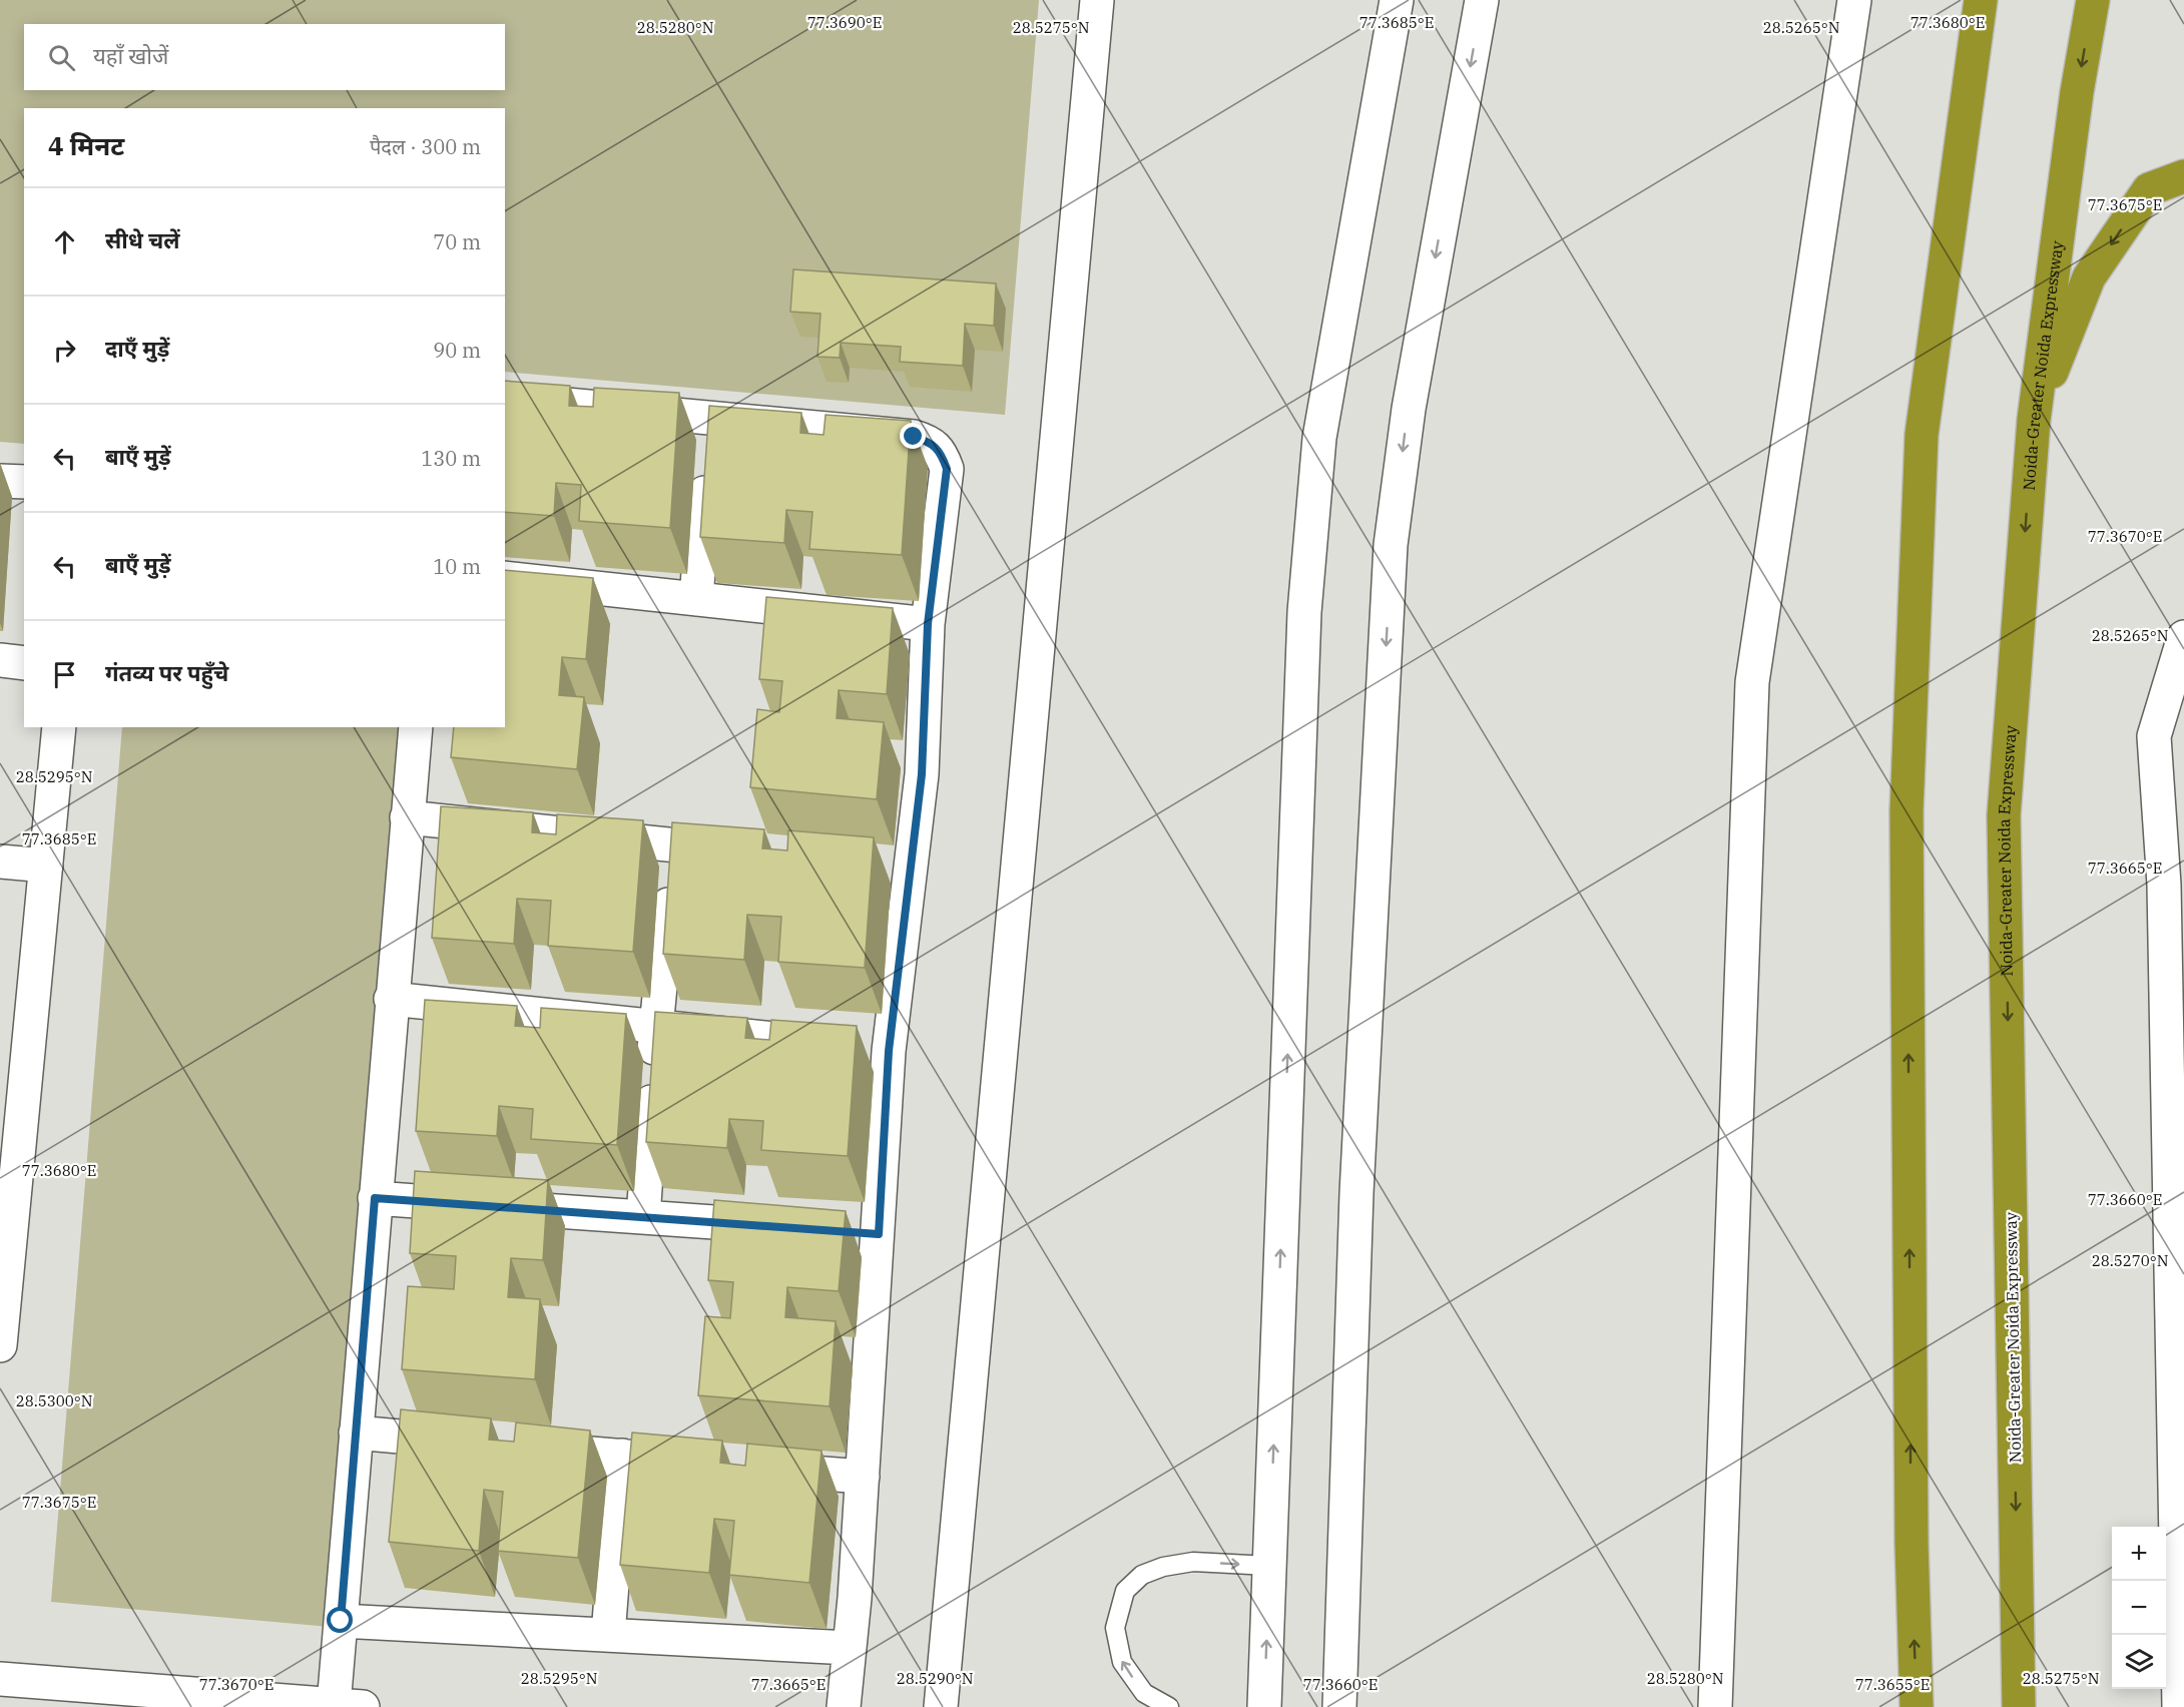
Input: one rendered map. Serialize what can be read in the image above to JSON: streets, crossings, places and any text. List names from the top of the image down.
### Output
{
  "streets": {
    "highway": ["Noida-Greater Noida Expressway"]
  },
  "page": {
    "search": "यहाँ खोजें",
    "heading": ["4 मिनट", "पैदल · 300 m"],
    "list": [
      ["सीधे चलें", "70 m"],
      ["दाएँ मुड़ें", "90 m"],
      ["बाएँ मुड़ें", "130 m"],
      ["बाएँ मुड़ें", "10 m"],
      "गंतव्य पर पहुँचे"
    ],
    "map_buttons": ["+", "−"]
  },
  "coordinates": [
    "77.3690°E",
    "77.3685°E",
    "77.3680°E",
    "28.5265°N",
    "28.5280°N",
    "28.5275°N",
    "77.3675°E",
    "77.3670°E",
    "28.5295°N",
    "77.3665°E",
    "77.3660°E",
    "28.5270°N",
    "28.5300°N",
    "28.5290°N",
    "77.3655°E"
  ]
}
